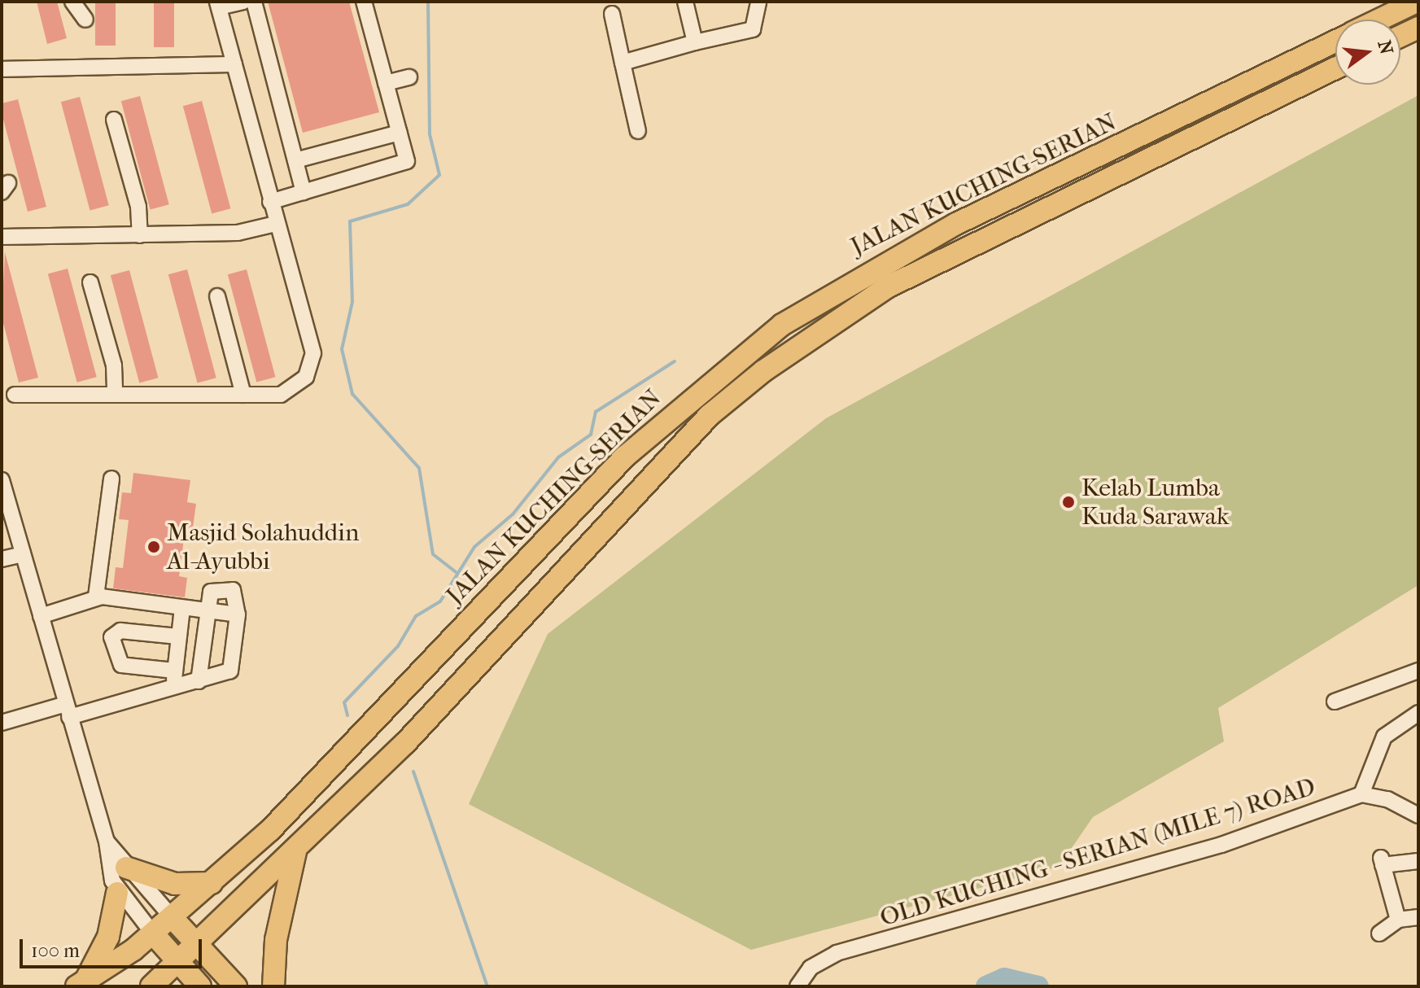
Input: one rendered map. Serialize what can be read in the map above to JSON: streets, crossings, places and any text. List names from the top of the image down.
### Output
{
  "streets": {
    "highway": ["JALAN KUCHING-SERIAN"],
    "street": ["OLD KUCHING - SERIAN (MILE 7) ROAD"]
  },
  "places": ["Kelab Lumba Kuda Sarawak", "Masjid Solahuddin Al-Ayubbi"],
  "scale_bar": "100 m",
  "north": "right"
}
